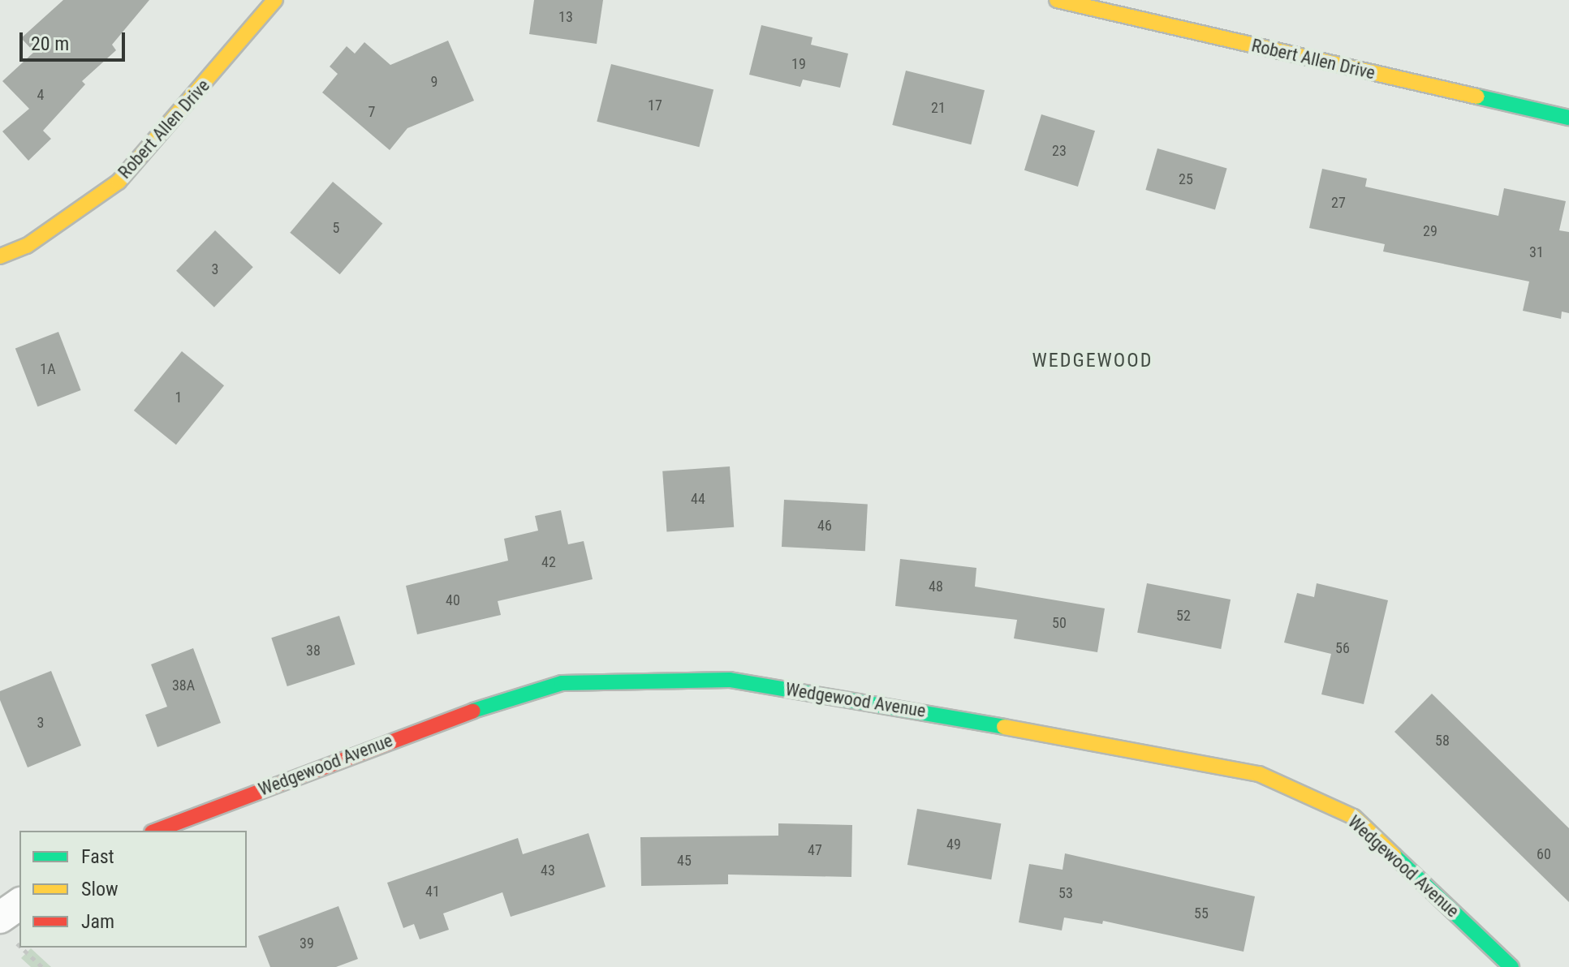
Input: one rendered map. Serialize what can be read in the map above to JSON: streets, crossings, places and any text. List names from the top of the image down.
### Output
{
  "streets": {
    "street": ["Robert Allen Drive", "Wedgewood Avenue"]
  },
  "districts": ["WEDGEWOOD"],
  "house_numbers": [
    "13",
    "19",
    "9",
    "4",
    "17",
    "21",
    "7",
    "23",
    "25",
    "27",
    "5",
    "29",
    "31",
    "3",
    "1A",
    "1",
    "44",
    "46",
    "42",
    "48",
    "40",
    "52",
    "50",
    "56",
    "38",
    "38A",
    "3",
    "58",
    "49",
    "47",
    "60",
    "45",
    "43",
    "41",
    "53",
    "55",
    "39"
  ],
  "legend": ["Fast", "Slow", "Jam"],
  "scale_bar": "20 m"
}
